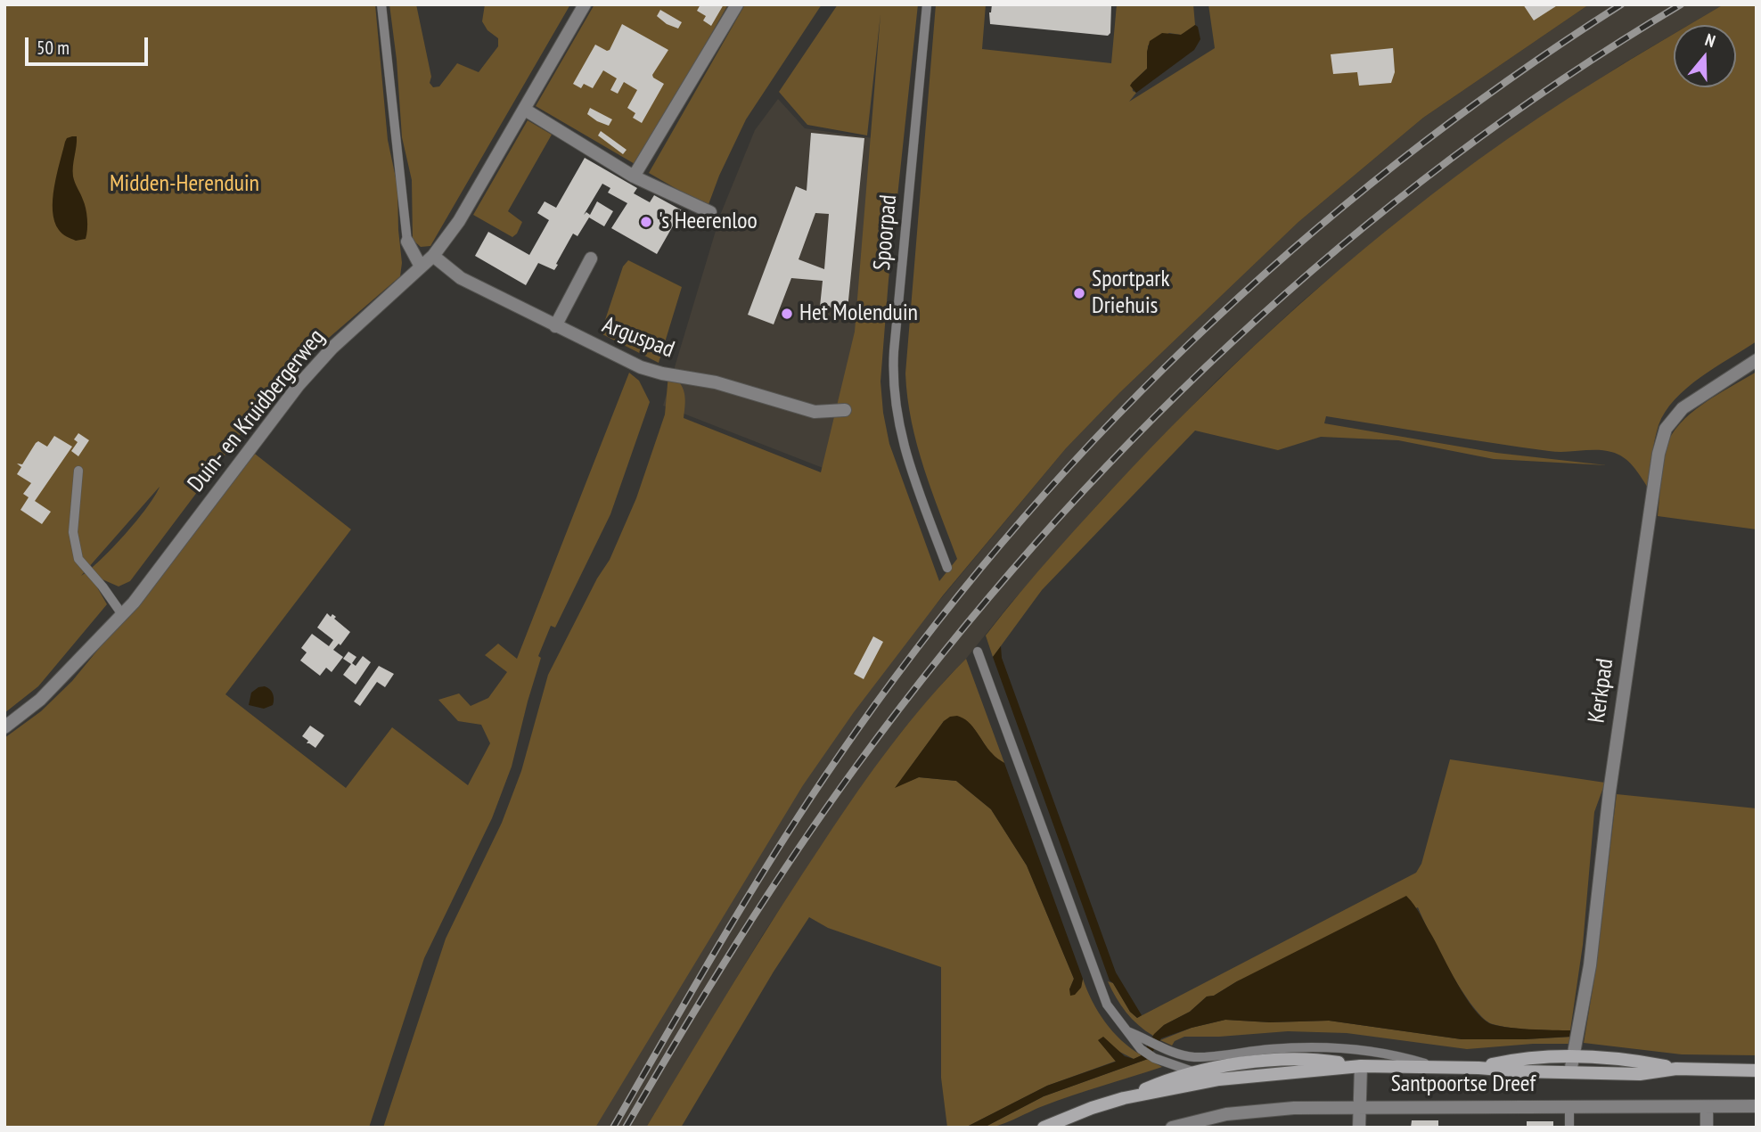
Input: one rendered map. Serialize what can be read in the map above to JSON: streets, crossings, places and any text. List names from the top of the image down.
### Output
{
  "streets": {
    "street": [
      "Arguspad",
      "Duin- en Kruidbergerweg",
      "Kerkpad",
      "Santpoortse Dreef"
    ],
    "lane": ["Spoorpad"]
  },
  "crossings": [
    ["Arguspad", "Duin- en Kruidbergerweg"],
    ["Kerkpad", "Santpoortse Dreef"]
  ],
  "parks": ["Midden-Herenduin"],
  "places": ["'s Heerenloo", "Sportpark Driehuis", "Het Molenduin"],
  "scale_bar": "50 m",
  "north": "top"
}
